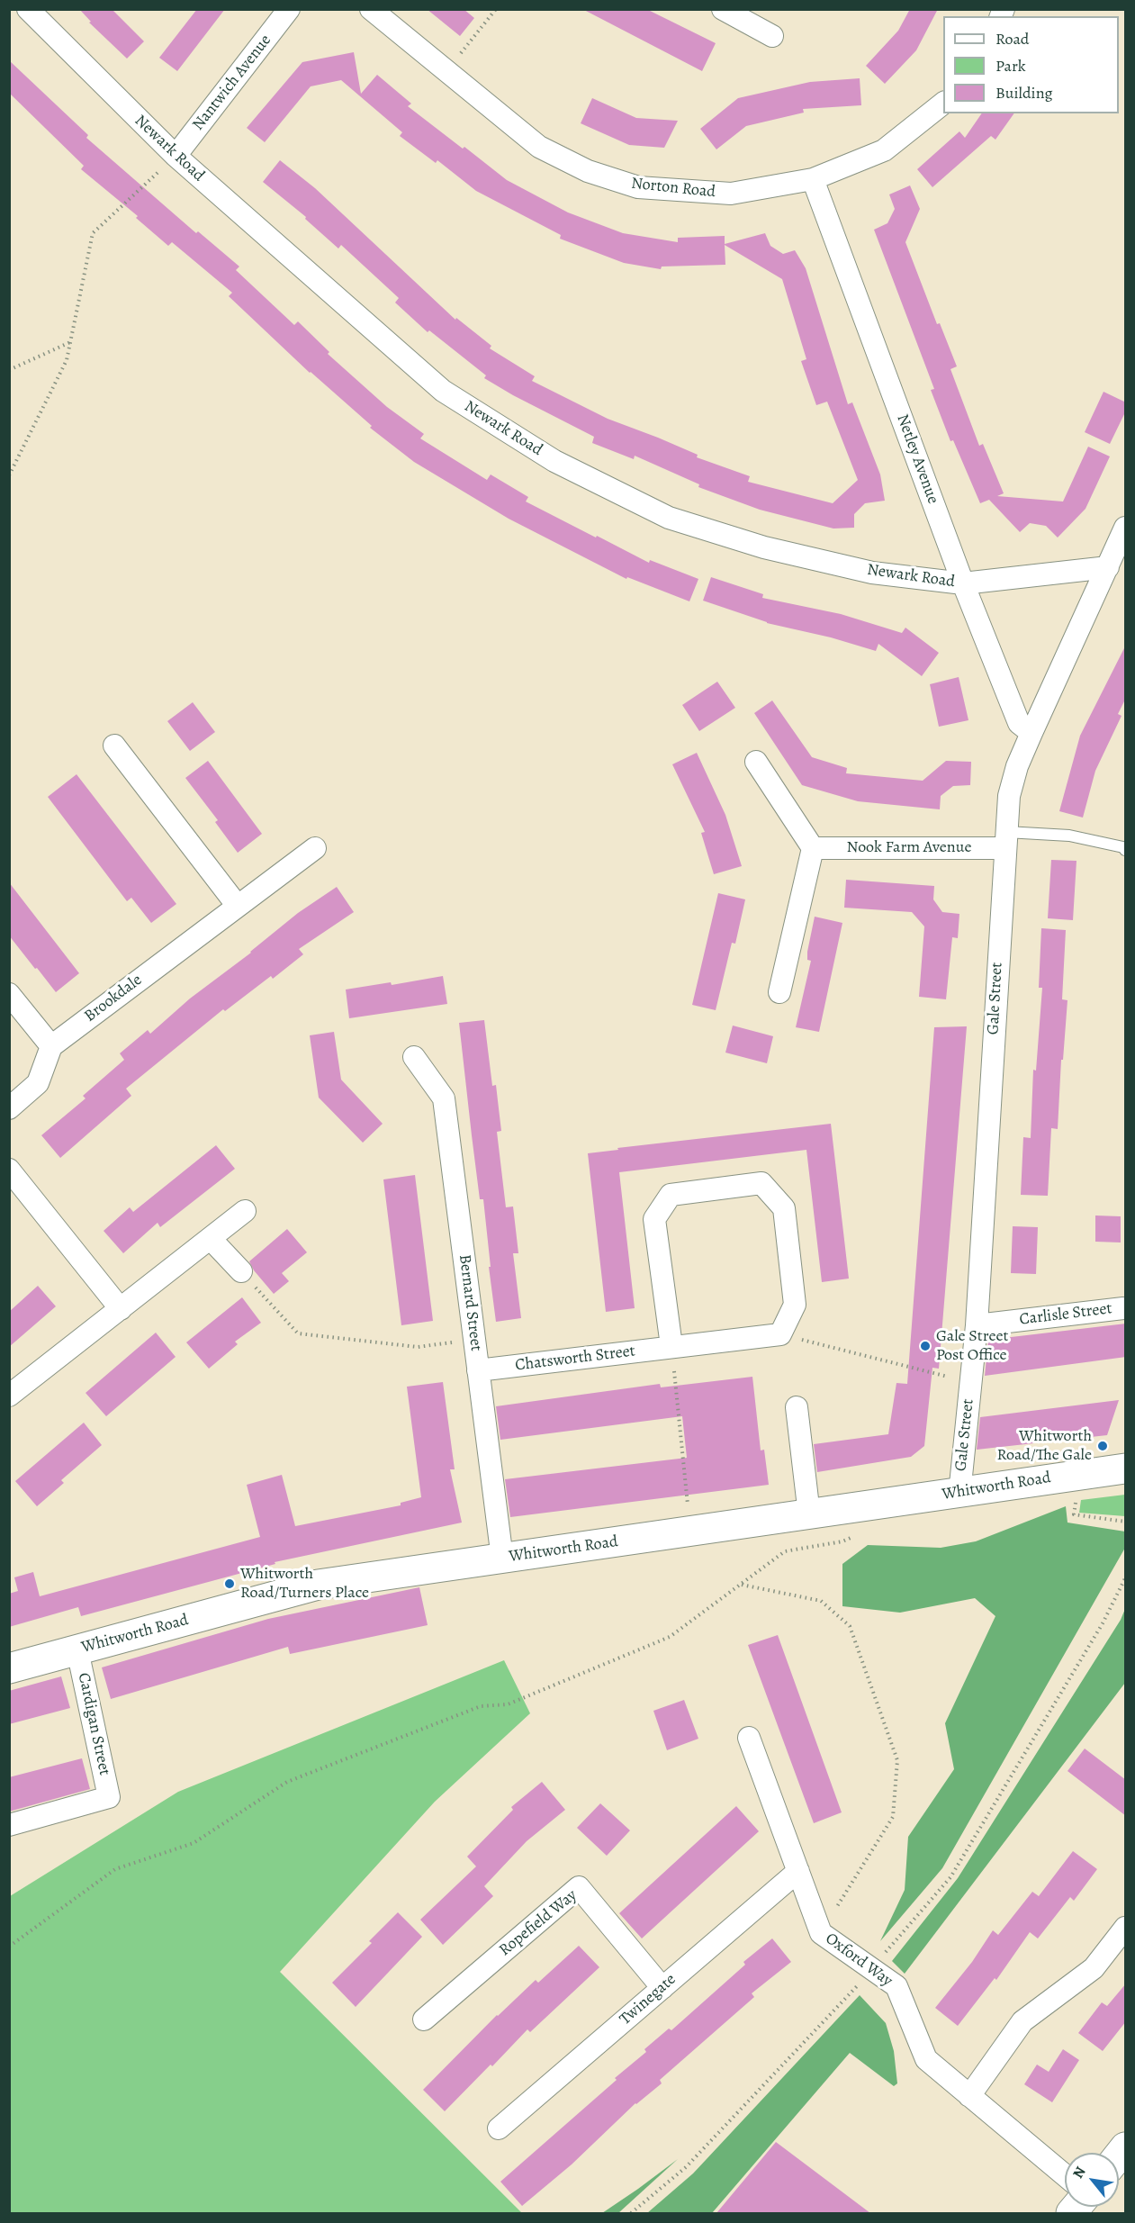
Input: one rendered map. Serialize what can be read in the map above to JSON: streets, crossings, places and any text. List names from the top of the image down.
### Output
{
  "streets": {
    "main road": ["Whitworth Road"],
    "street": [
      "Nantwich Avenue",
      "Newark Road",
      "Norton Road",
      "Netley Avenue",
      "Nook Farm Avenue",
      "Brookdale",
      "Gale Street",
      "Bernard Street",
      "Carlisle Street",
      "Chatsworth Street",
      "Cardigan Street",
      "Ropefield Way",
      "Oxford Way",
      "Twinegate"
    ]
  },
  "crossings": [
    ["Nantwich Avenue", "Newark Road"],
    ["Newark Road", "Netley Avenue"],
    ["Newark Road", "Gale Street"],
    ["Norton Road", "Netley Avenue"],
    ["Netley Avenue", "Gale Street"],
    ["Nook Farm Avenue", "Gale Street"],
    ["Gale Street", "Carlisle Street"],
    ["Gale Street", "Whitworth Road"],
    ["Bernard Street", "Chatsworth Street"],
    ["Bernard Street", "Whitworth Road"],
    ["Whitworth Road", "Cardigan Street"],
    ["Ropefield Way", "Twinegate"],
    ["Oxford Way", "Twinegate"]
  ],
  "places": ["Gale Street Post Office", "Whitworth Road/The Gale", "Whitworth Road/Turners Place"],
  "legend": ["Road", "Park", "Building"],
  "north": "top left"
}
